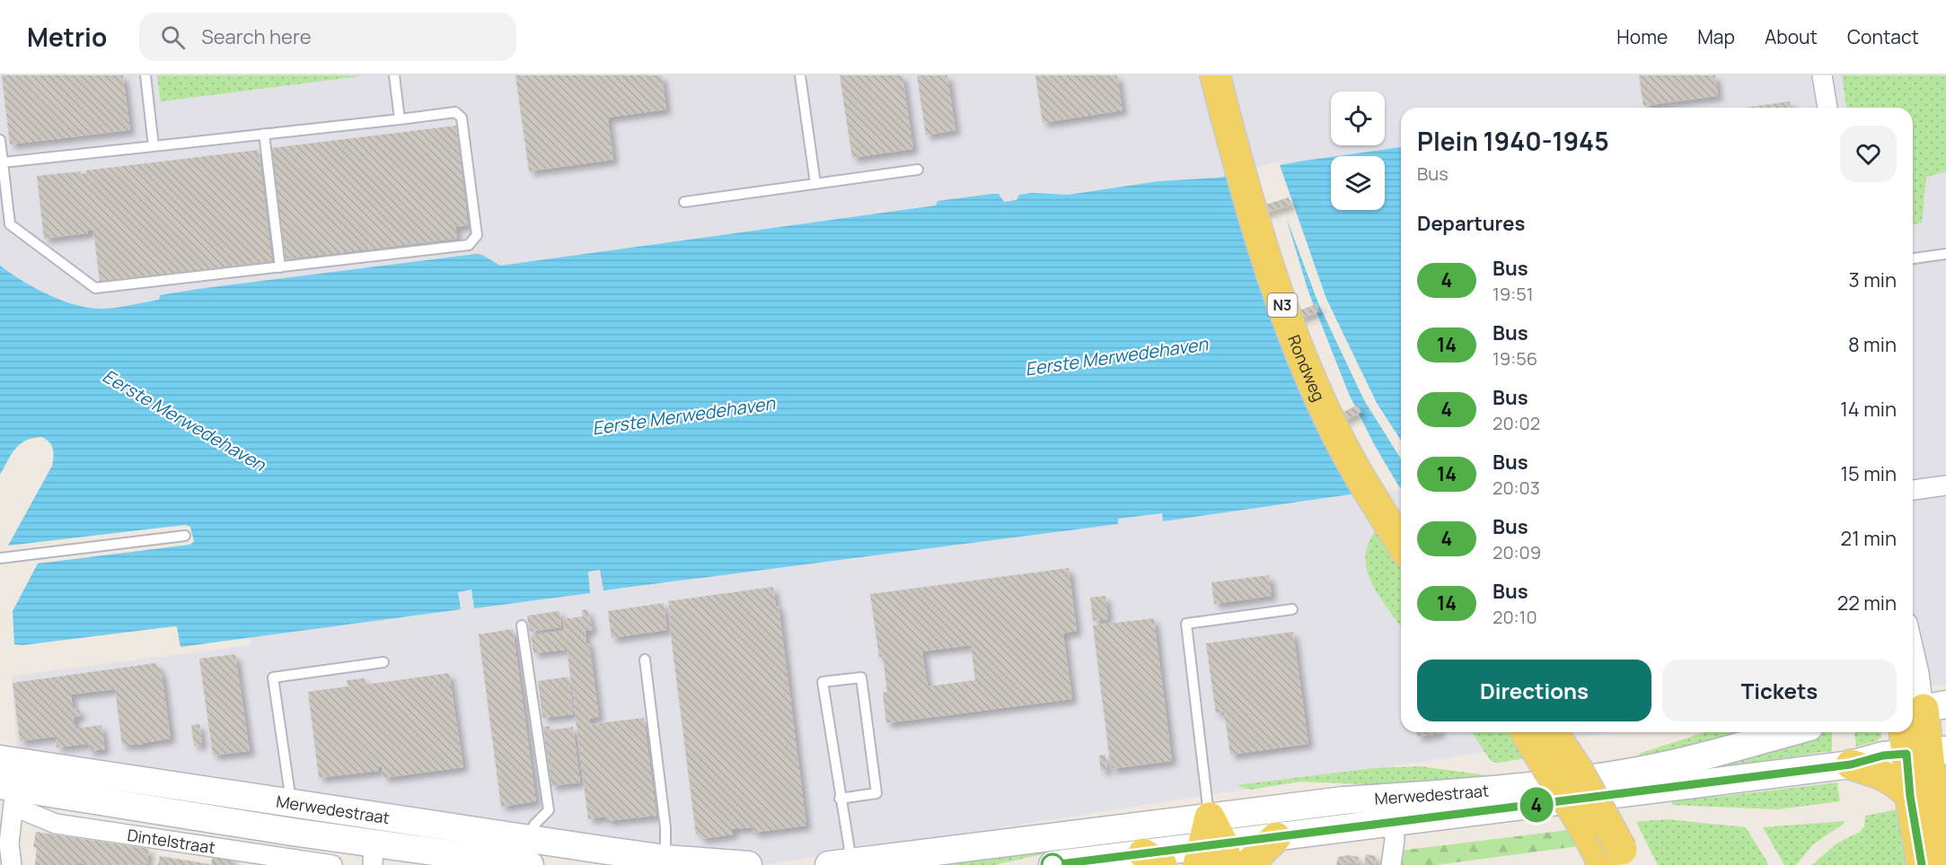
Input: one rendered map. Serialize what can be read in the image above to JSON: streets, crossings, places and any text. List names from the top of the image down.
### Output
{
  "streets": {
    "main road": ["N3", "Rondweg", "Merwedestraat"],
    "street": ["Dintelstraat"]
  },
  "crossings": [
    ["Merwedestraat", "Dintelstraat"]
  ],
  "water": ["Eerste Merwedehaven"],
  "lines": ["bus line 4"],
  "page": {
    "header": "Metrio",
    "search": "Search here",
    "nav": [
      "Home",
      "Map",
      "About",
      "Contact"
    ],
    "on_map": "4",
    "heading": [
      ["Plein 1940-1945", "Bus"],
      "Departures"
    ],
    "list": [
      {
        "mark": "4",
        "name": "Bus",
        "note": "19:51",
        "value": "3 min"
      },
      {
        "mark": "14",
        "name": "Bus",
        "note": "19:56",
        "value": "8 min"
      },
      {
        "mark": "4",
        "name": "Bus",
        "note": "20:02",
        "value": "14 min"
      },
      {
        "mark": "14",
        "name": "Bus",
        "note": "20:03",
        "value": "15 min"
      },
      {
        "mark": "4",
        "name": "Bus",
        "note": "20:09",
        "value": "21 min"
      },
      {
        "mark": "14",
        "name": "Bus",
        "note": "20:10",
        "value": "22 min"
      }
    ],
    "buttons": ["Directions", "Tickets"]
  }
}
